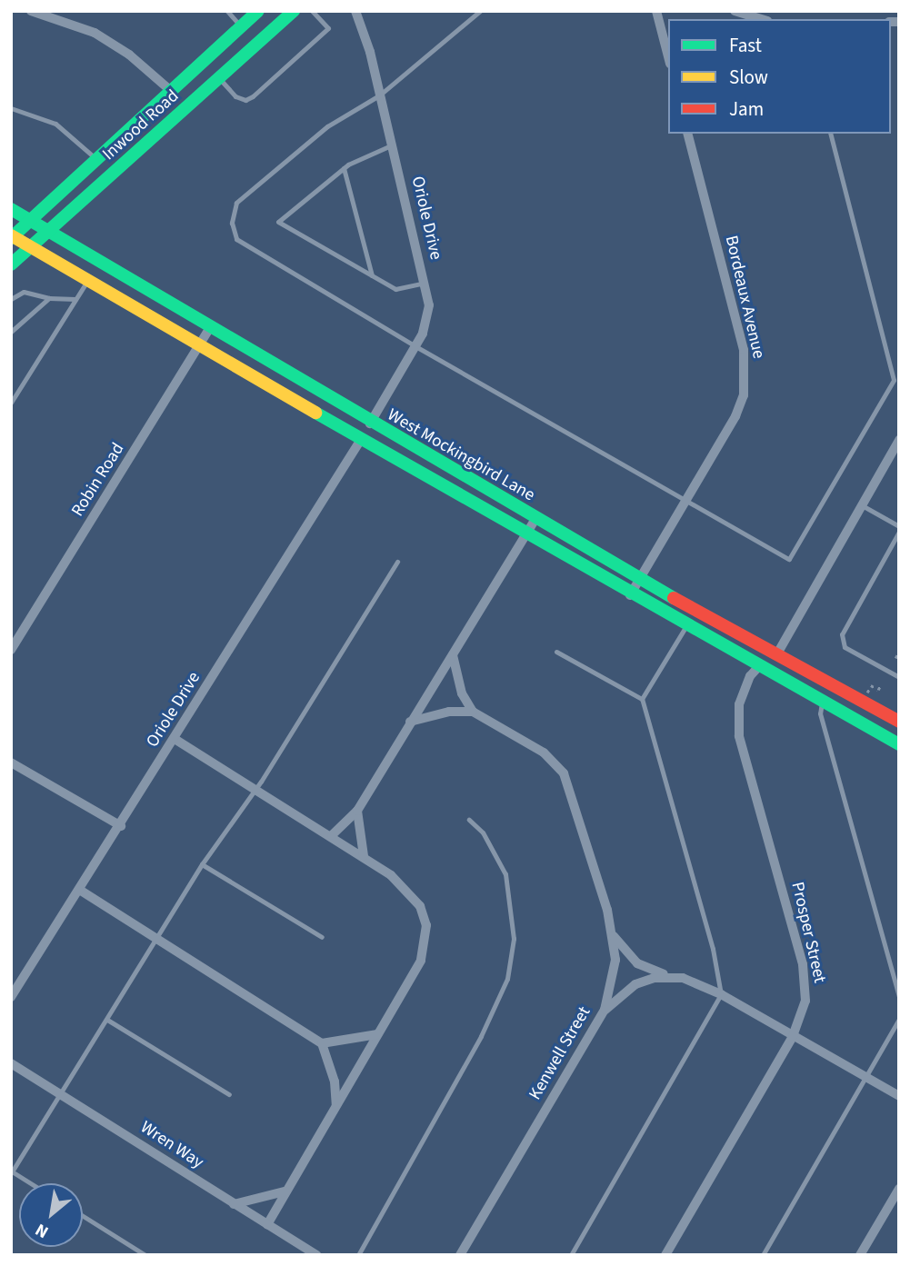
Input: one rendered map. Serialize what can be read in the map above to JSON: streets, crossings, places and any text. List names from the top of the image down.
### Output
{
  "streets": {
    "main road": ["Inwood Road", "West Mockingbird Lane"],
    "street": [
      "Oriole Drive",
      "Bordeaux Avenue",
      "Robin Road",
      "Prosper Street",
      "Kenwell Street",
      "Wren Way"
    ]
  },
  "crossings": [
    ["Inwood Road", "West Mockingbird Lane"],
    ["Oriole Drive", "West Mockingbird Lane"],
    ["Bordeaux Avenue", "West Mockingbird Lane"],
    ["West Mockingbird Lane", "Robin Road"],
    ["West Mockingbird Lane", "Prosper Street"]
  ],
  "legend": ["Fast", "Slow", "Jam"],
  "north": "bottom left"
}
